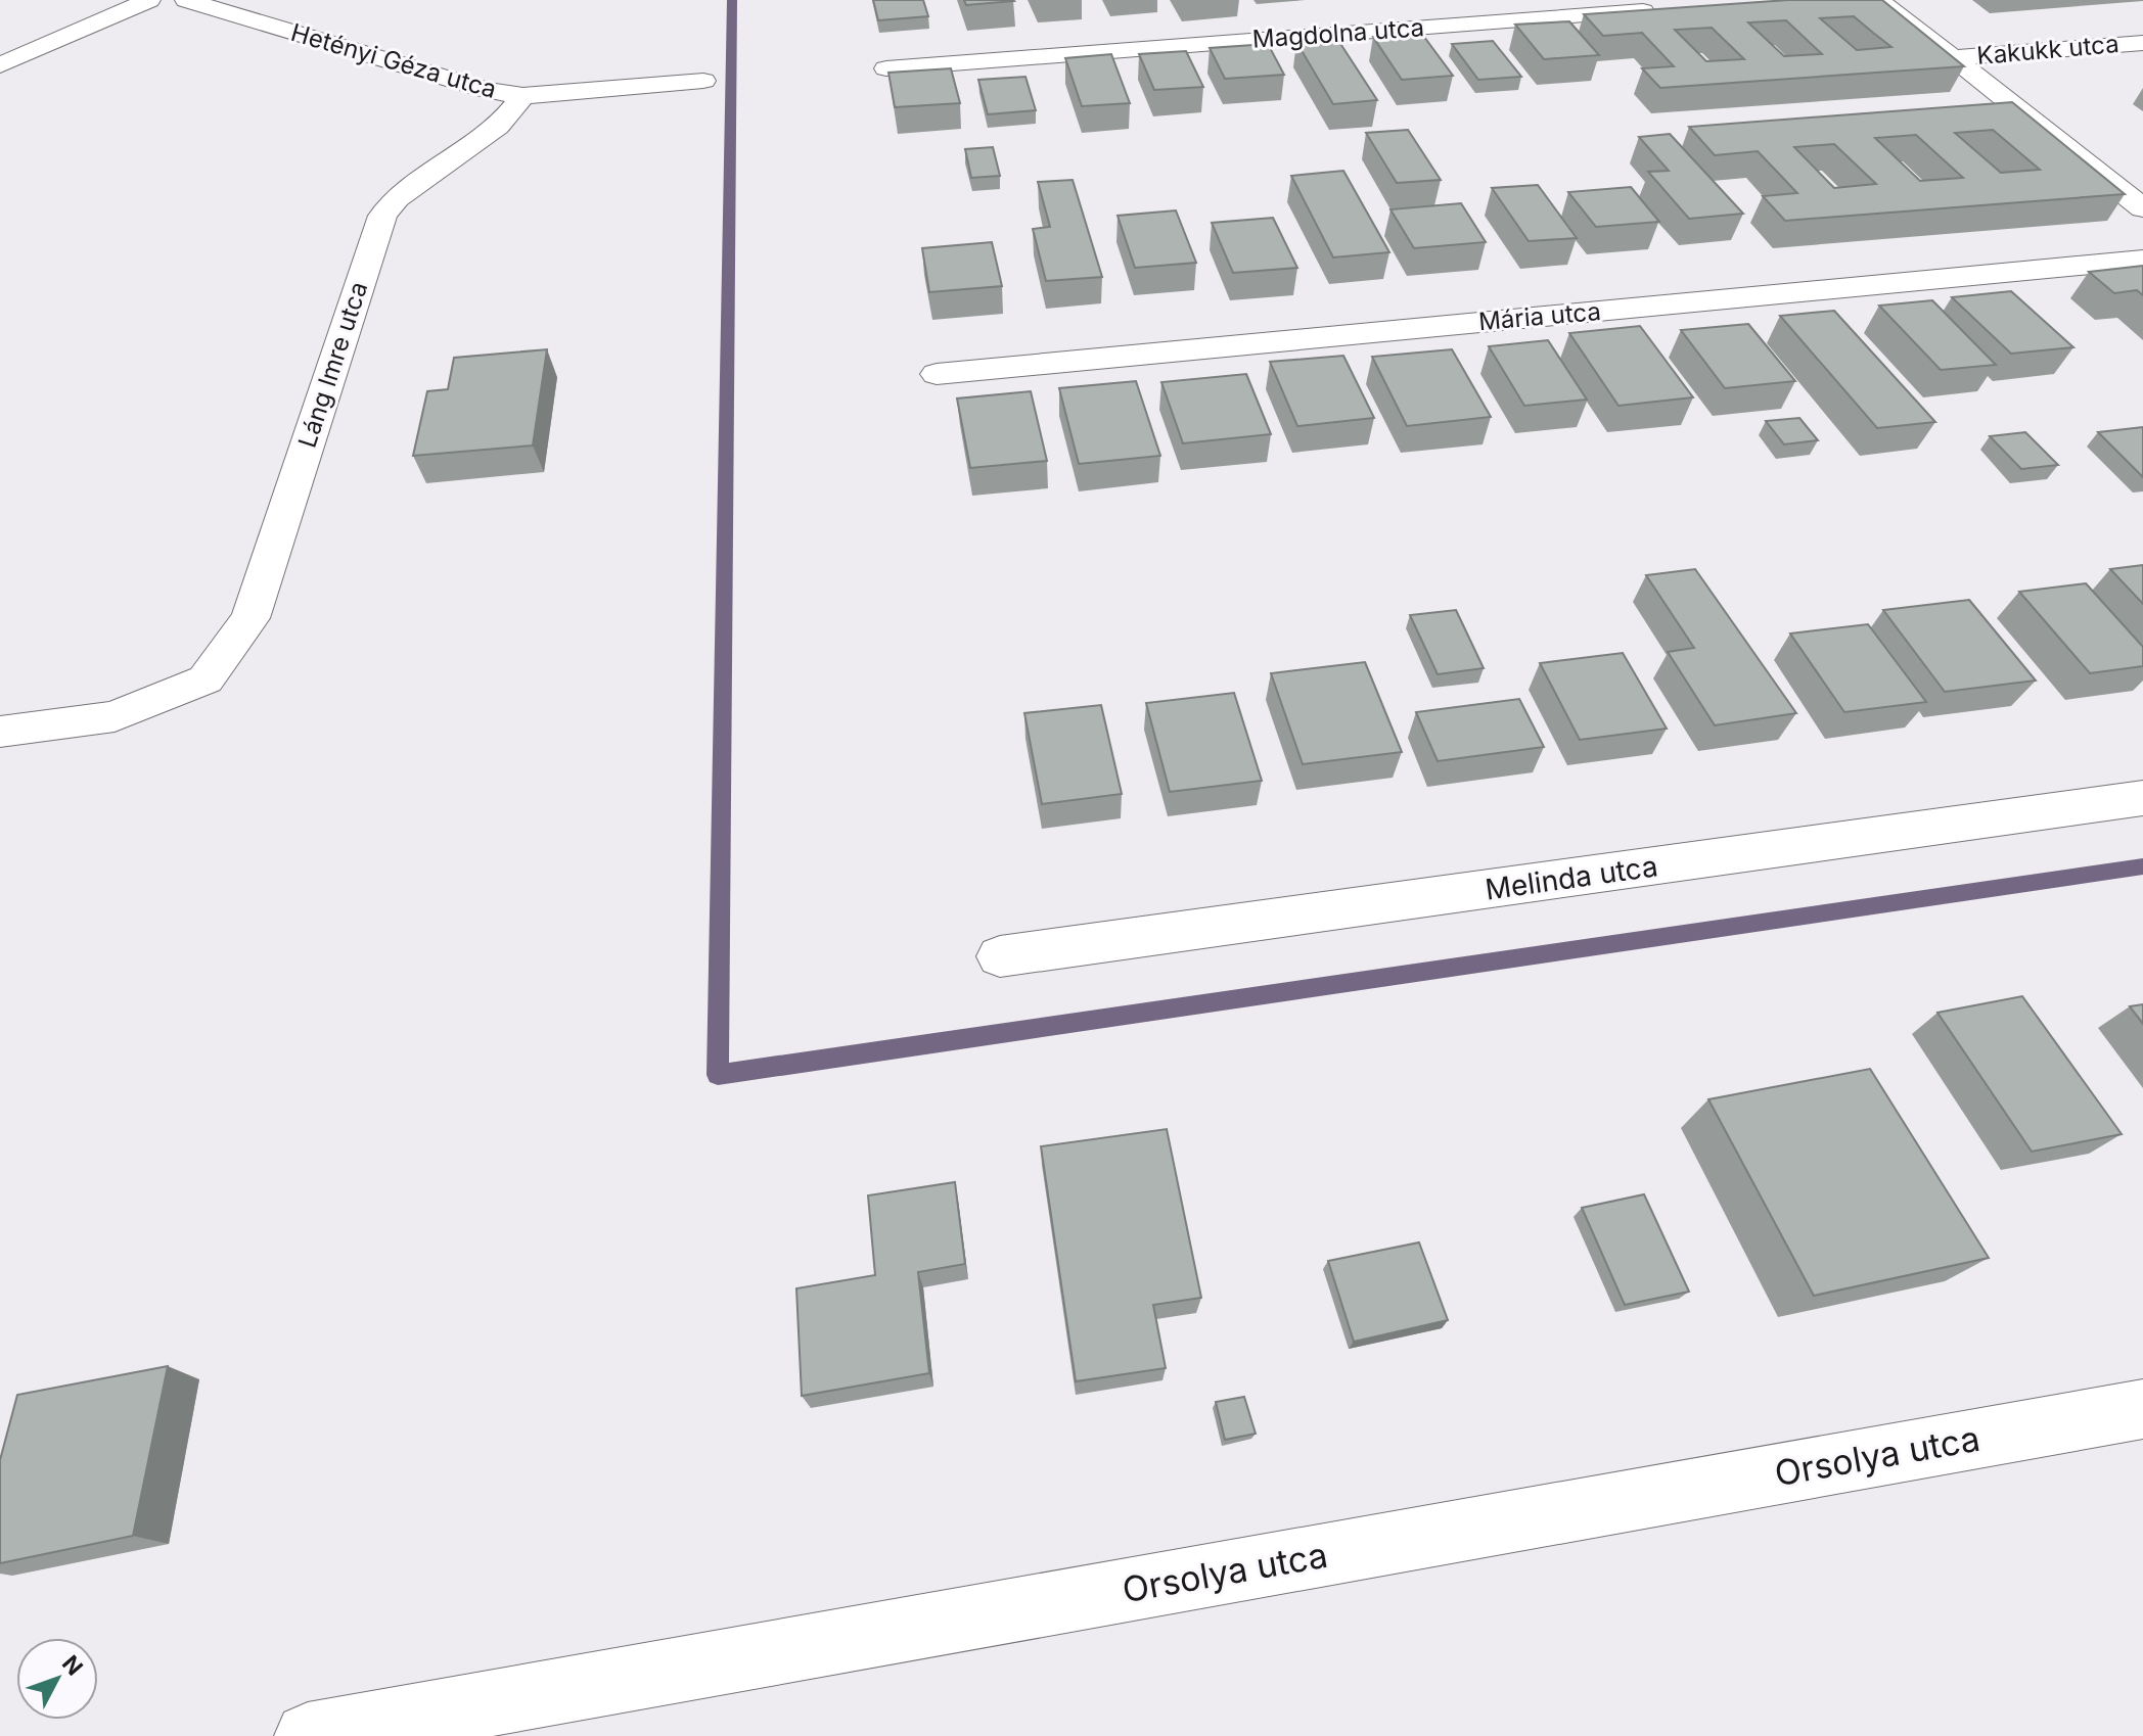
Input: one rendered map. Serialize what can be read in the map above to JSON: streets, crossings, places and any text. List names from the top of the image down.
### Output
{
  "streets": {
    "street": [
      "Magdolna utca",
      "Kakukk utca",
      "Hetényi Géza utca",
      "Mária utca",
      "Láng Imre utca",
      "Melinda utca",
      "Orsolya utca"
    ]
  },
  "crossings": [
    ["Hetényi Géza utca", "Láng Imre utca"]
  ],
  "north": "top right"
}
